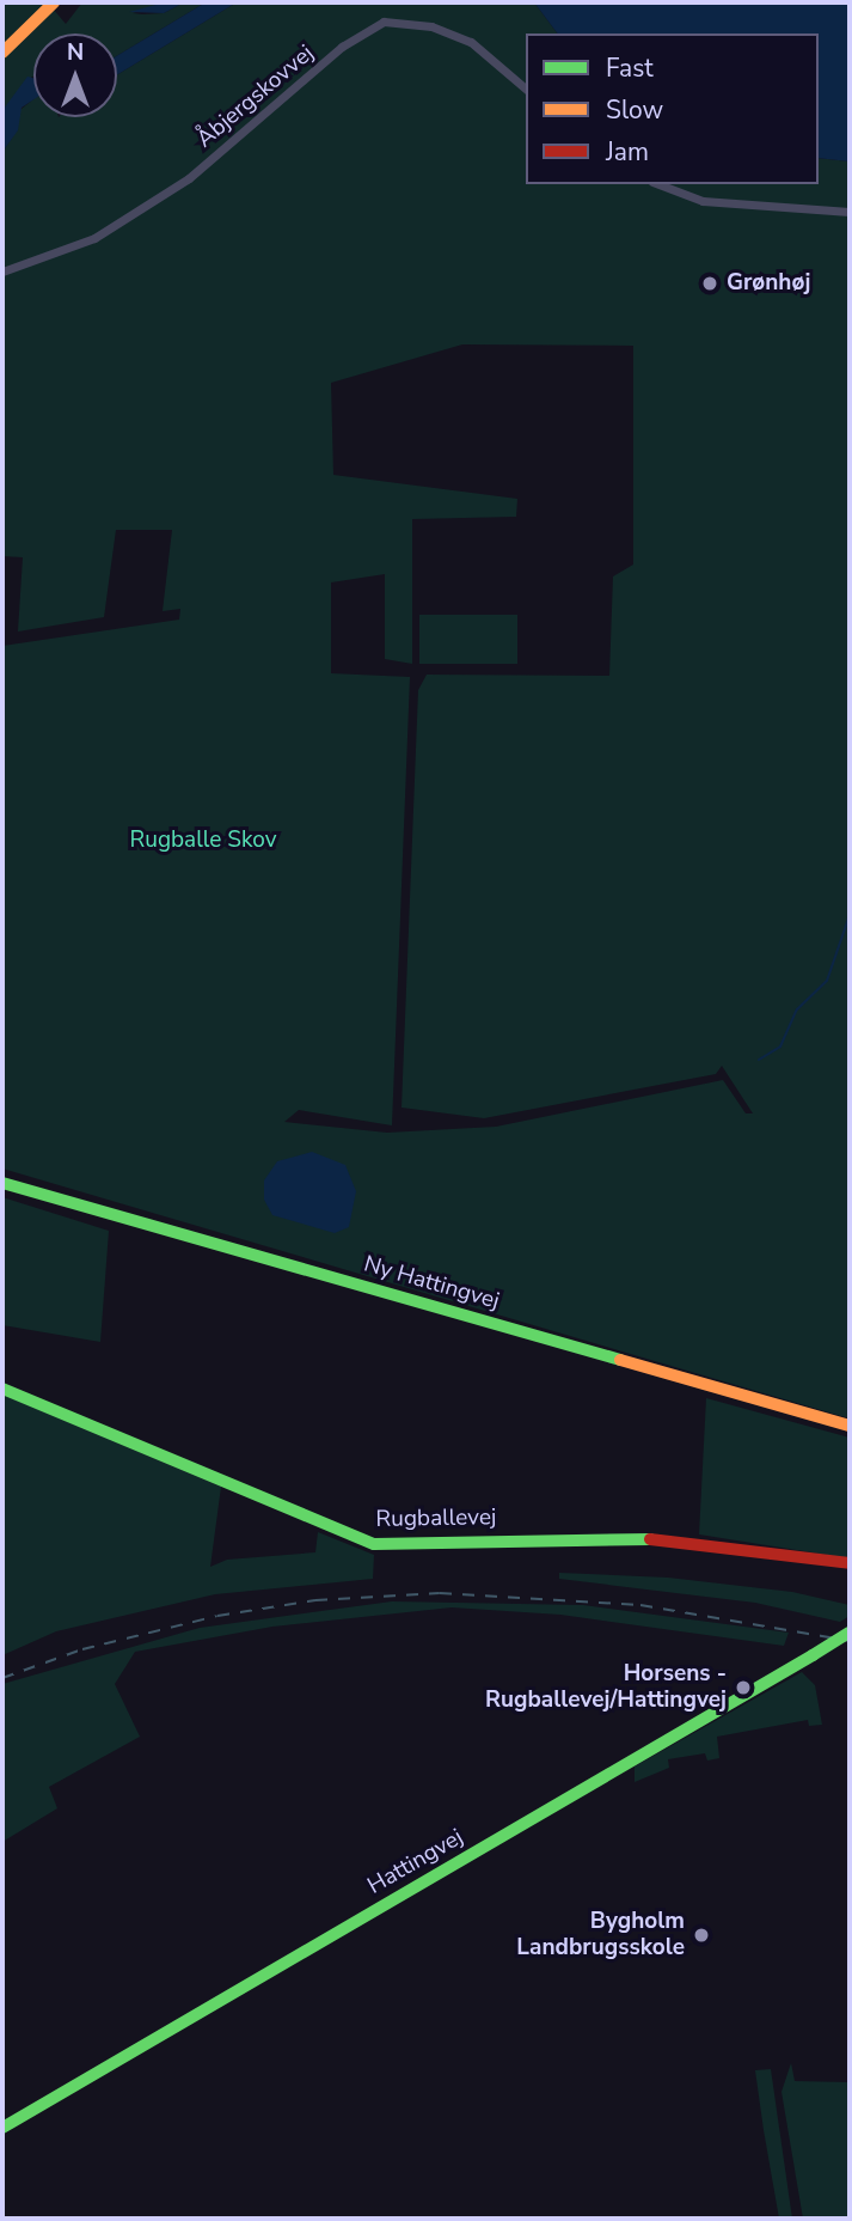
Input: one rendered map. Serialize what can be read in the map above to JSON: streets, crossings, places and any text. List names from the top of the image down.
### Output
{
  "streets": {
    "street": [
      "Åbjergskovvej",
      "Ny Hattingvej",
      "Rugballevej",
      "Hattingvej"
    ]
  },
  "parks": ["Rugballe Skov"],
  "places": ["Grønhøj", "Horsens - Rugballevej/Hattingvej", "Bygholm Landbrugsskole"],
  "legend": ["Fast", "Slow", "Jam"],
  "north": "top"
}
